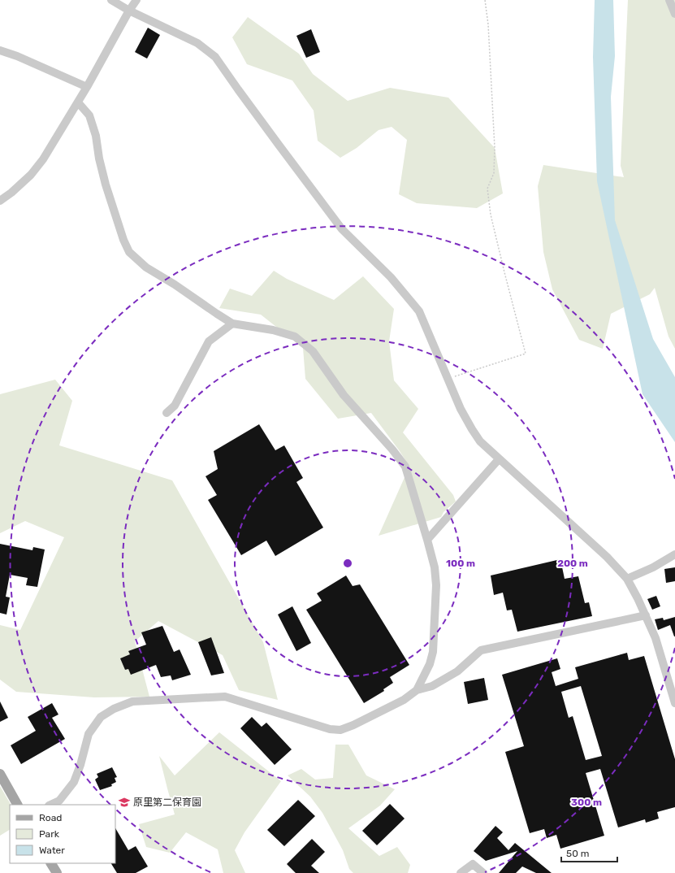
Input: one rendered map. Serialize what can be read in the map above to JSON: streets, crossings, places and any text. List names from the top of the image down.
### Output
{
  "places": {
    "school or university": ["原里第二保育園"]
  },
  "legend": ["Road", "Park", "Water"],
  "scale_bar": "50 m",
  "rings": ["100 m", "200 m", "300 m"]
}
